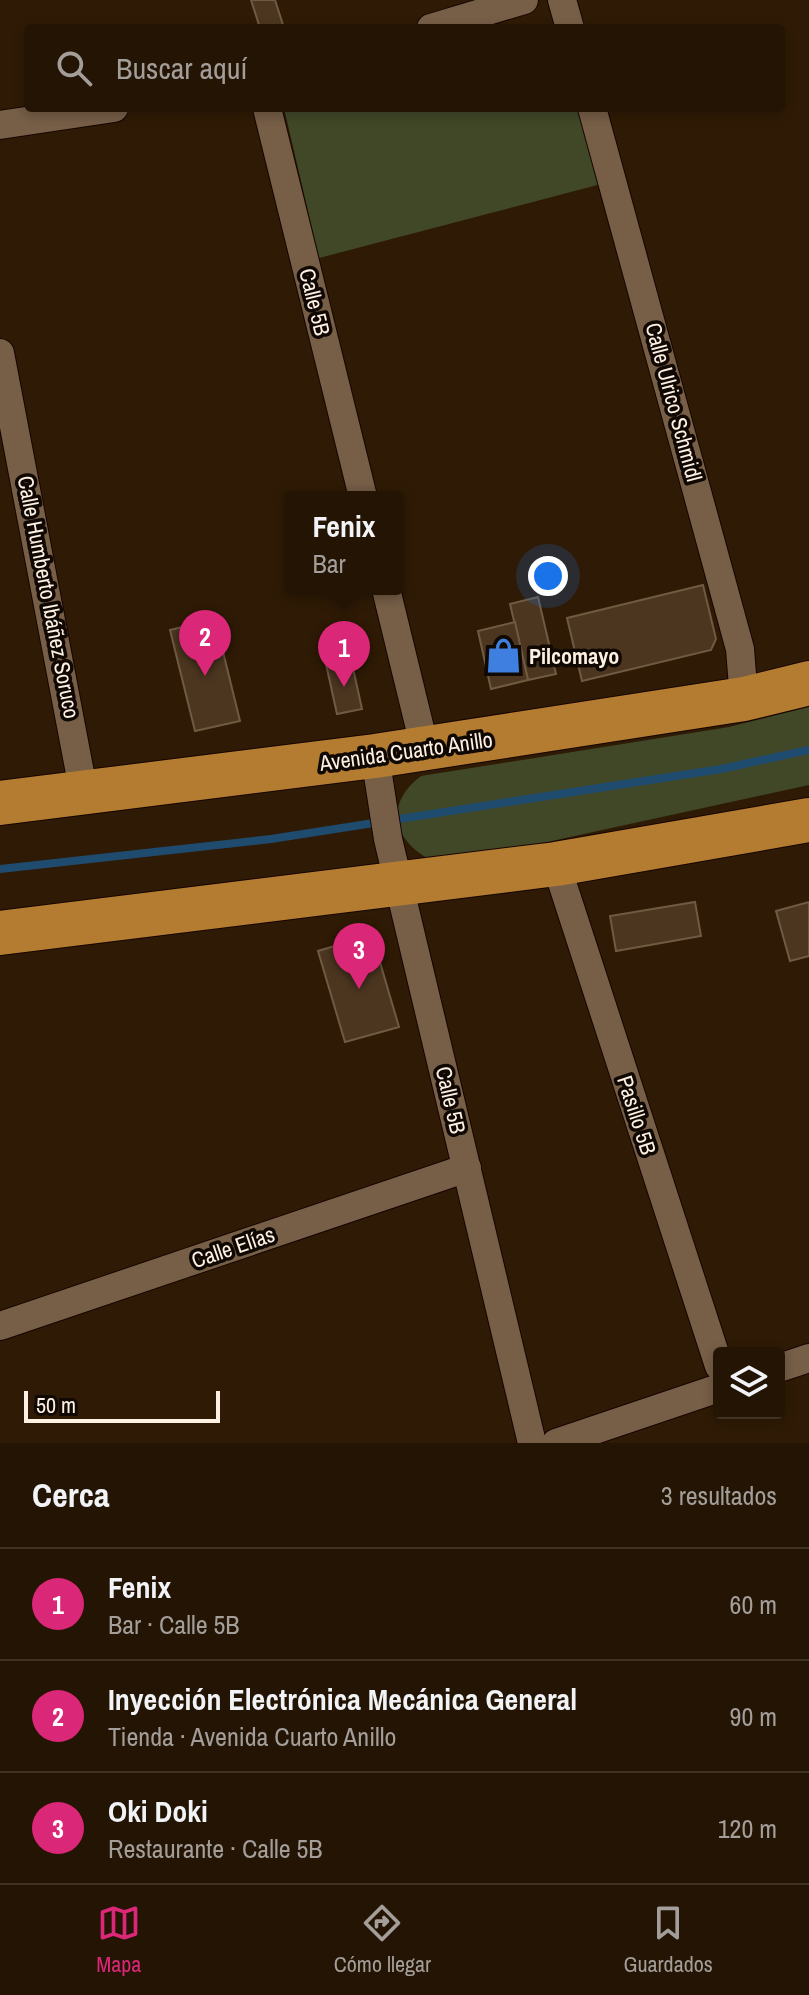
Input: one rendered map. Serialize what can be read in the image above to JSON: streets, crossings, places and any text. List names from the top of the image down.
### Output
{
  "streets": {
    "highway": ["Avenida Cuarto Anillo"],
    "street": [
      "Calle 5B",
      "Calle Ulrico Schmidl",
      "Calle Humberto Ibáñez Soruco",
      "Pasillo 5B",
      "Calle Elías"
    ]
  },
  "crossings": [
    ["Calle 5B", "Avenida Cuarto Anillo"],
    ["Calle 5B", "Calle Elías"],
    ["Calle Ulrico Schmidl", "Avenida Cuarto Anillo"],
    ["Calle Humberto Ibáñez Soruco", "Avenida Cuarto Anillo"]
  ],
  "places": {
    "shop": ["Pilcomayo"]
  },
  "scale_bar": "50 m",
  "page": {
    "search": "Buscar aquí",
    "popup": ["Fenix", "Bar"],
    "pins": ["2", "1", "3"],
    "scale": "50 m",
    "heading": ["Cerca", "3 resultados"],
    "list": [
      {
        "mark": "1",
        "name": "Fenix",
        "note": "Bar · Calle 5B",
        "value": "60 m"
      },
      {
        "mark": "2",
        "name": "Inyección Electrónica Mecánica General",
        "note": "Tienda · Avenida Cuarto Anillo",
        "value": "90 m"
      },
      {
        "mark": "3",
        "name": "Oki Doki",
        "note": "Restaurante · Calle 5B",
        "value": "120 m"
      }
    ],
    "nav": ["Mapa", "Cómo llegar", "Guardados"]
  }
}
